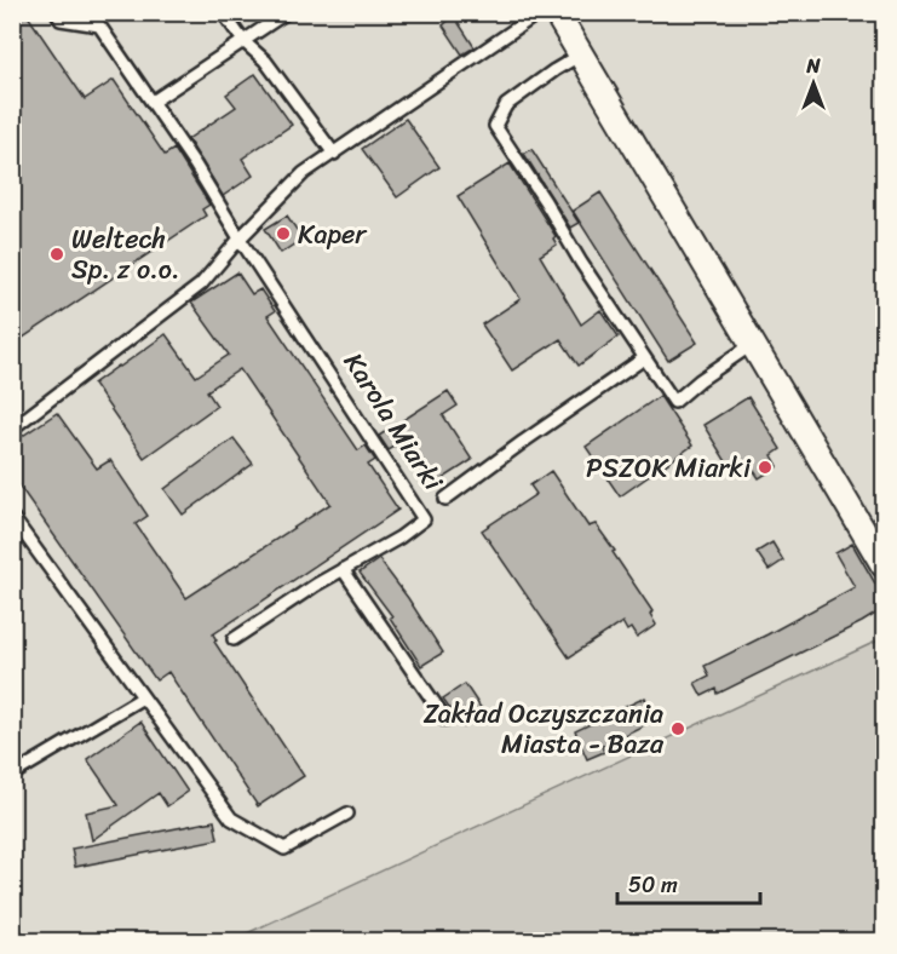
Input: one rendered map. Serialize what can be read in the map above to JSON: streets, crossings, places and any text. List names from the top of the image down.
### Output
{
  "streets": {
    "lane": ["Karola Miarki"]
  },
  "places": [
    "Kaper",
    "Weltech Sp. z o.o.",
    "PSZOK Miarki",
    "Zakład Oczyszczania Miasta - Baza"
  ],
  "scale_bar": "50 m",
  "north": "top"
}
